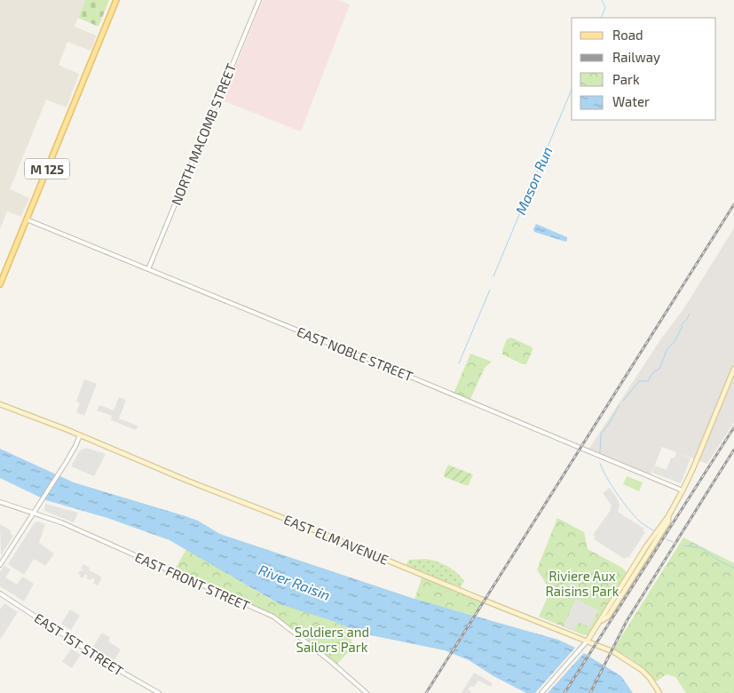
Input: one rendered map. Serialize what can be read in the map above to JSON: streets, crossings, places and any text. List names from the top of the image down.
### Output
{
  "streets": {
    "main road": ["M 125", "EAST ELM AVENUE"],
    "street": [
      "NORTH MACOMB STREET",
      "EAST NOBLE STREET",
      "EAST FRONT STREET",
      "EAST 1ST STREET"
    ]
  },
  "crossings": [
    ["NORTH MACOMB STREET", "EAST NOBLE STREET"],
    ["M 125", "EAST NOBLE STREET"]
  ],
  "water": ["Mason Run", "River Raisin"],
  "parks": ["Riviere Aux Raisins Park", "Soldiers and Sailors Park"],
  "legend": [
    "Road",
    "Railway",
    "Park",
    "Water"
  ]
}
